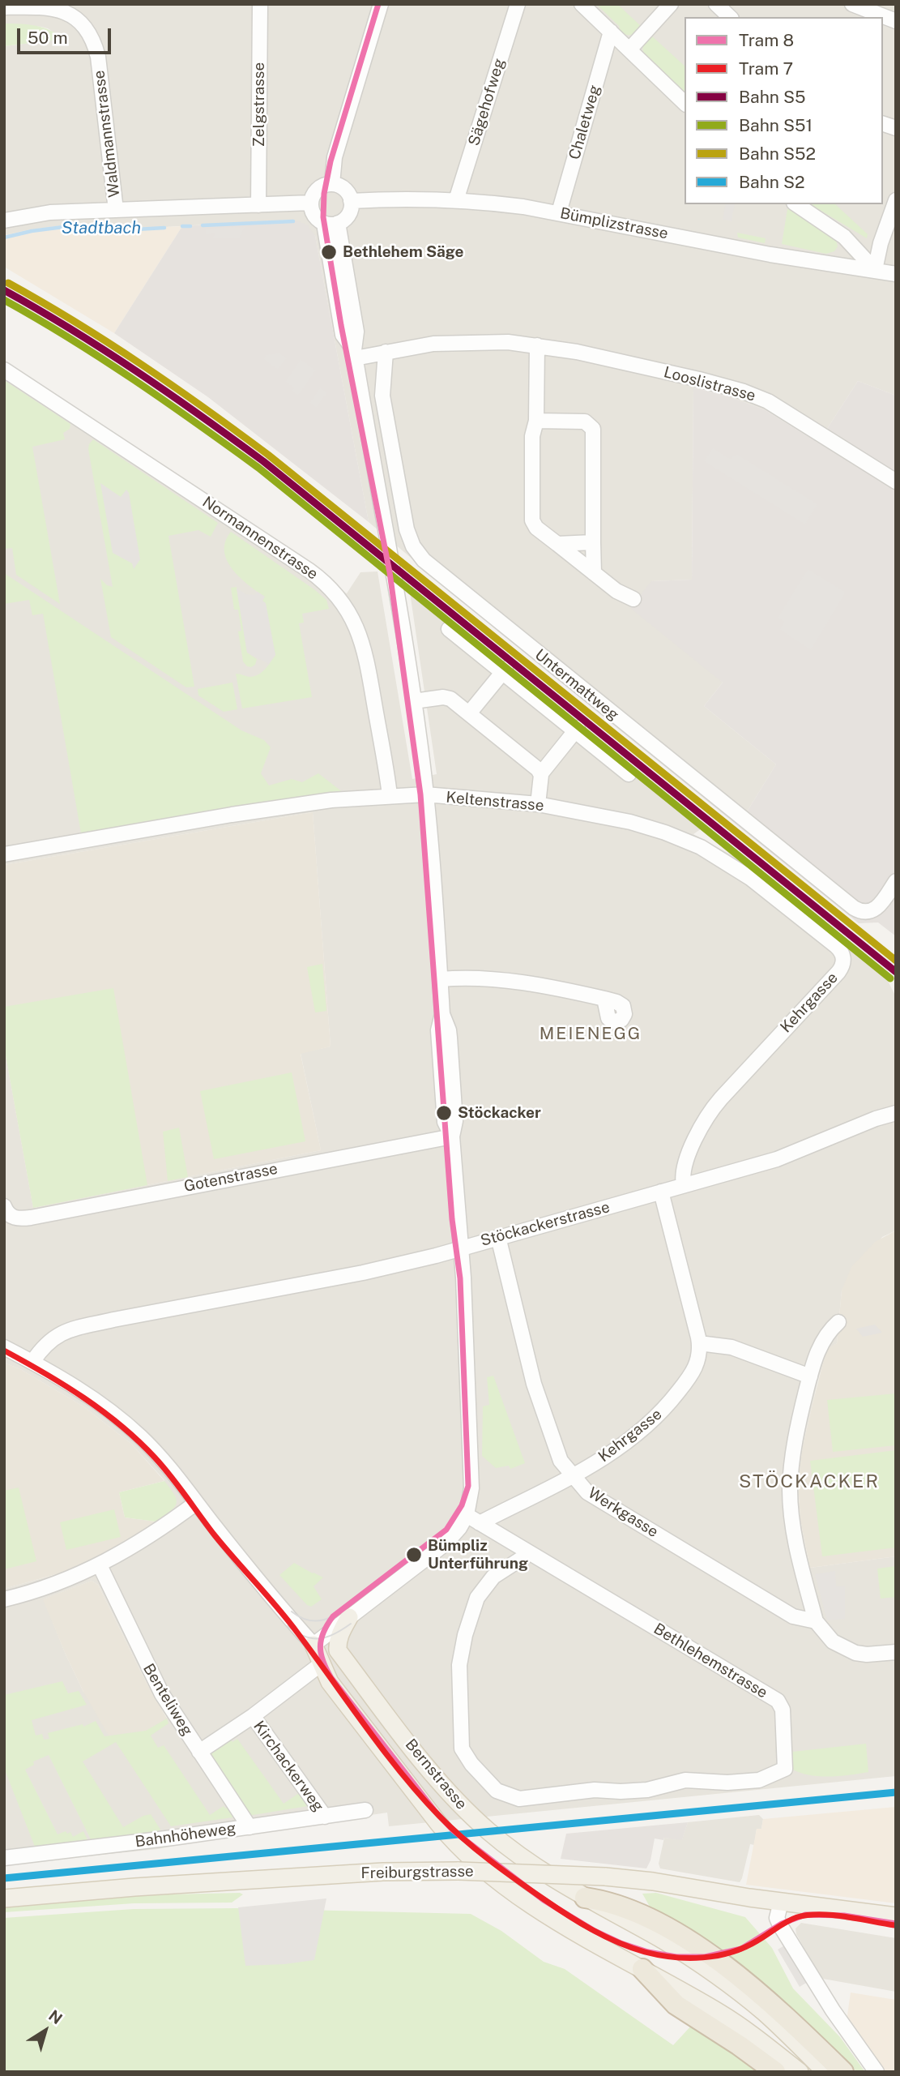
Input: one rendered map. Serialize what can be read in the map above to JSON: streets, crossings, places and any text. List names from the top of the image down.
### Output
{
  "streets": {
    "main road": ["Bernstrasse", "Freiburgstrasse"],
    "street": [
      "Sägehofweg",
      "Zelgstrasse",
      "Chaletweg",
      "Waldmannstrasse",
      "Bümplizstrasse",
      "Looslistrasse",
      "Normannenstrasse",
      "Untermattweg",
      "Keltenstrasse",
      "Kehrgasse",
      "Gotenstrasse",
      "Stöckackerstrasse",
      "Werkgasse",
      "Bethlehemstrasse",
      "Benteliweg",
      "Kirchackerweg",
      "Bahnhöheweg"
    ]
  },
  "crossings": [
    ["Sägehofweg", "Bümplizstrasse"],
    ["Chaletweg", "Bümplizstrasse"],
    ["Looslistrasse", "Untermattweg"],
    ["Normannenstrasse", "Keltenstrasse"],
    ["Keltenstrasse", "Kehrgasse"],
    ["Kehrgasse", "Stöckackerstrasse"],
    ["Kehrgasse", "Werkgasse"],
    ["Kehrgasse", "Bethlehemstrasse"],
    ["Stöckackerstrasse", "Werkgasse"],
    ["Stöckackerstrasse", "Bernstrasse"],
    ["Benteliweg", "Kirchackerweg"],
    ["Benteliweg", "Bahnhöheweg"],
    ["Kirchackerweg", "Bernstrasse"],
    ["Kirchackerweg", "Bahnhöheweg"]
  ],
  "districts": ["MEIENEGG", "STÖCKACKER"],
  "water": ["Stadtbach"],
  "places": ["Bethlehem Säge", "Stöckacker", "Bümpliz Unterführung"],
  "lines": [
    "tram line 8",
    "rail line S52",
    "rail line S5",
    "rail line S51",
    "tram line 7",
    "rail line S2"
  ],
  "legend": [
    "Tram 8",
    "Tram 7",
    "Bahn S5",
    "Bahn S51",
    "Bahn S52",
    "Bahn S2"
  ],
  "scale_bar": "50 m",
  "north": "top right"
}
